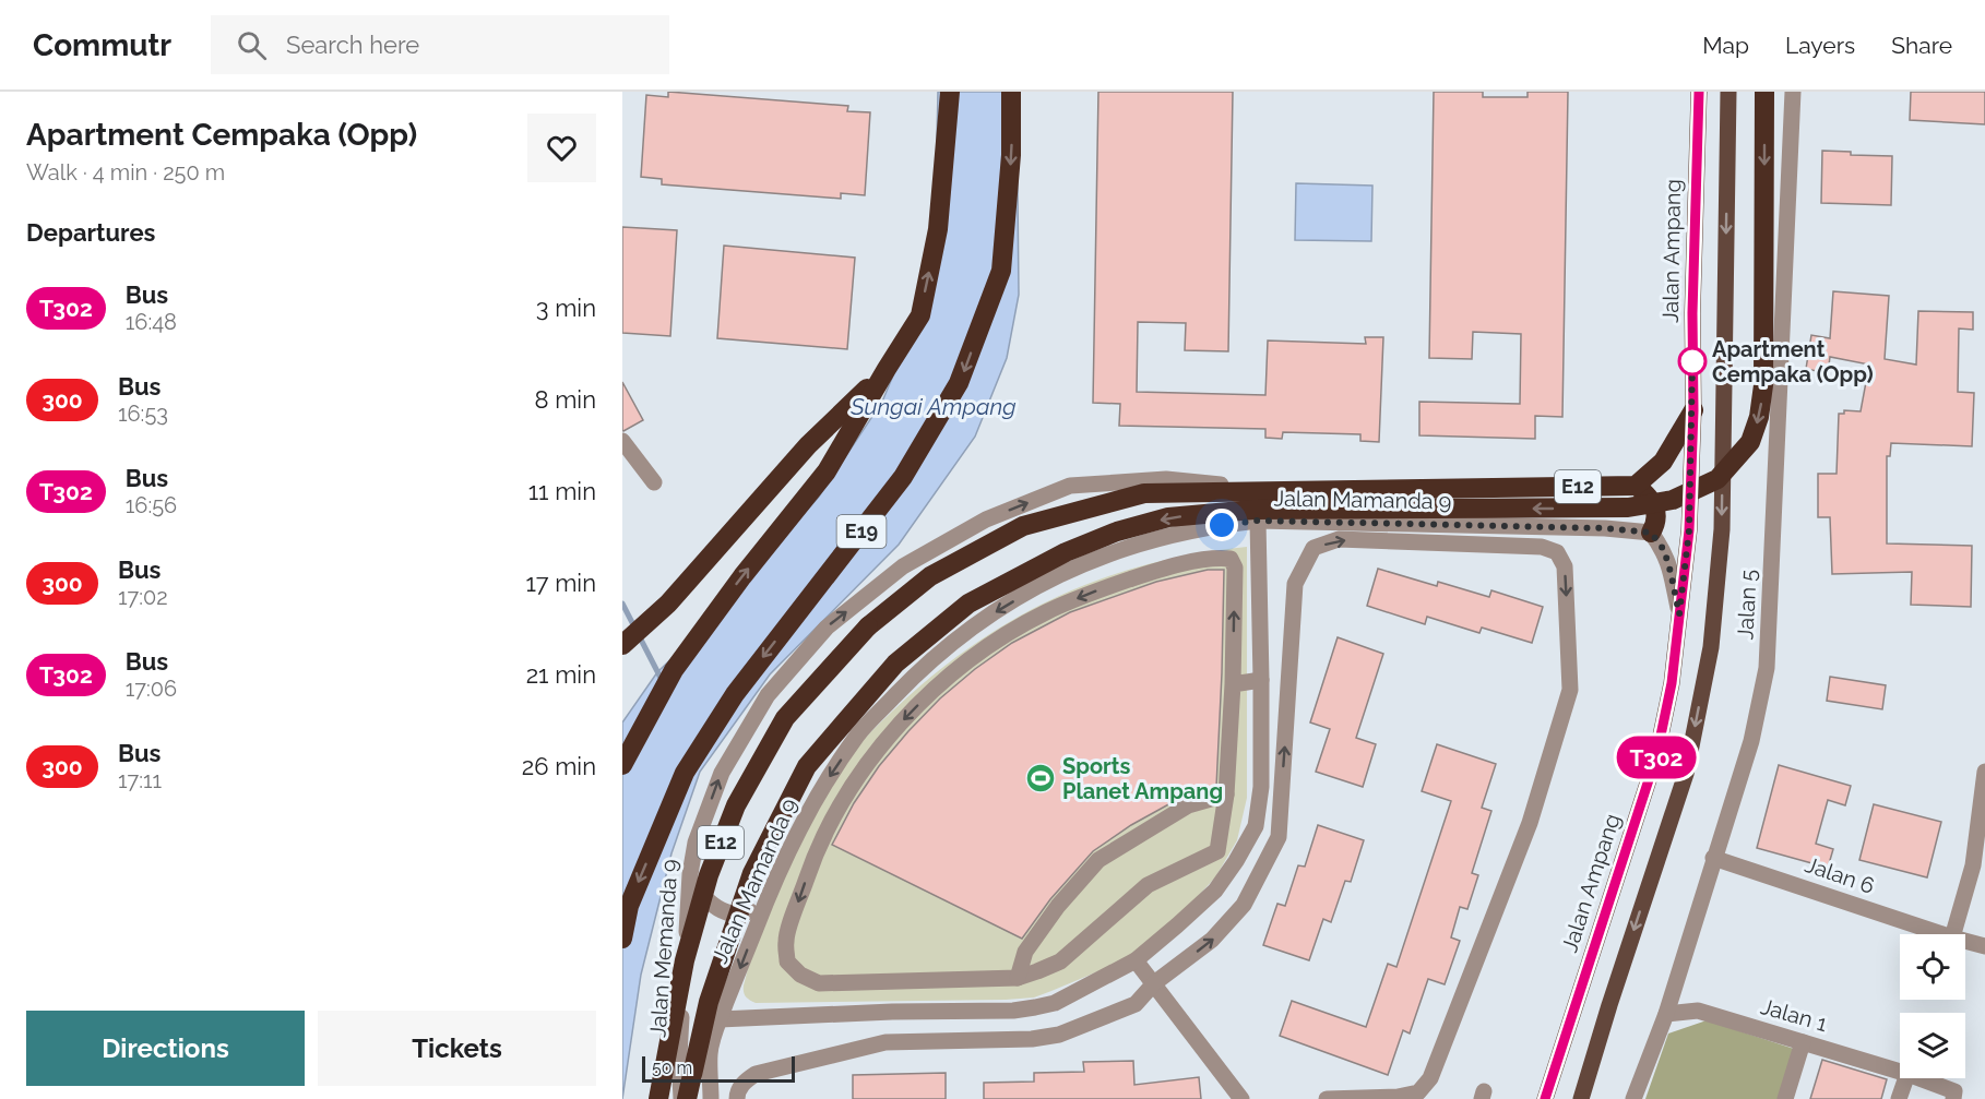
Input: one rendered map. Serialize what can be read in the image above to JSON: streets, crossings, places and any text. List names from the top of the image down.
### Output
{
  "streets": {
    "highway": ["E12", "E19"],
    "main road": ["Jalan Ampang"],
    "street": [
      "Jalan Mamanda 9",
      "Jalan 5",
      "Jalan 6",
      "Jalan Memanda 9",
      "Jalan 1"
    ]
  },
  "crossings": [
    ["E12", "Jalan Memanda 9"],
    ["Jalan 5", "Jalan 6"],
    ["Jalan 5", "Jalan 1"]
  ],
  "one_way": ["Jalan Mamanda 9", "Jalan Memanda 9"],
  "water": ["Sungai Ampang"],
  "places": {
    "other": ["Apartment Cempaka (Opp)"],
    "sports": ["Sports Planet Ampang"]
  },
  "lines": ["bus line T302"],
  "scale_bar": "50 m",
  "page": {
    "header": "Commutr",
    "search": "Search here",
    "nav": ["Map", "Layers", "Share"],
    "heading": [
      ["Apartment Cempaka (Opp)", "Walk · 4 min · 250 m"],
      "Departures"
    ],
    "on_map": "T302",
    "list": [
      {
        "mark": "T302",
        "name": "Bus",
        "note": "16:48",
        "value": "3 min"
      },
      {
        "mark": "300",
        "name": "Bus",
        "note": "16:53",
        "value": "8 min"
      },
      {
        "mark": "T302",
        "name": "Bus",
        "note": "16:56",
        "value": "11 min"
      },
      {
        "mark": "300",
        "name": "Bus",
        "note": "17:02",
        "value": "17 min"
      },
      {
        "mark": "T302",
        "name": "Bus",
        "note": "17:06",
        "value": "21 min"
      },
      {
        "mark": "300",
        "name": "Bus",
        "note": "17:11",
        "value": "26 min"
      }
    ],
    "buttons": ["Directions", "Tickets"],
    "scale": "50 m"
  }
}
